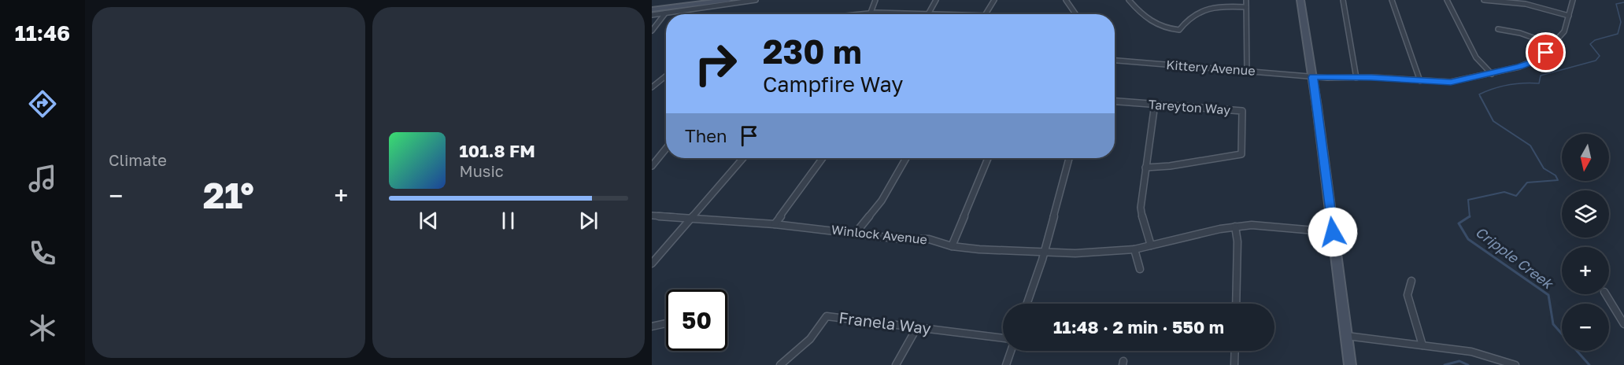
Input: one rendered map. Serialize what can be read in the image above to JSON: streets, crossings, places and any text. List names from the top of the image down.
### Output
{
  "streets": {
    "street": [
      "Kittery Avenue",
      "Tareyton Way",
      "Winlock Avenue",
      "Franela Way"
    ]
  },
  "water": ["Cripple Creek"],
  "north": "bottom",
  "page": {
    "tabs": "11:46",
    "tile": "Climate",
    "turn": ["230 m", "Campfire Way"],
    "then": "Then",
    "song": ["101.8 FM", "Music"],
    "map_buttons": ["+", "−"],
    "heat": ["−", "21°", "+"],
    "limit": "50",
    "trip": "11:48 · 2 min · 550 m"
  }
}
